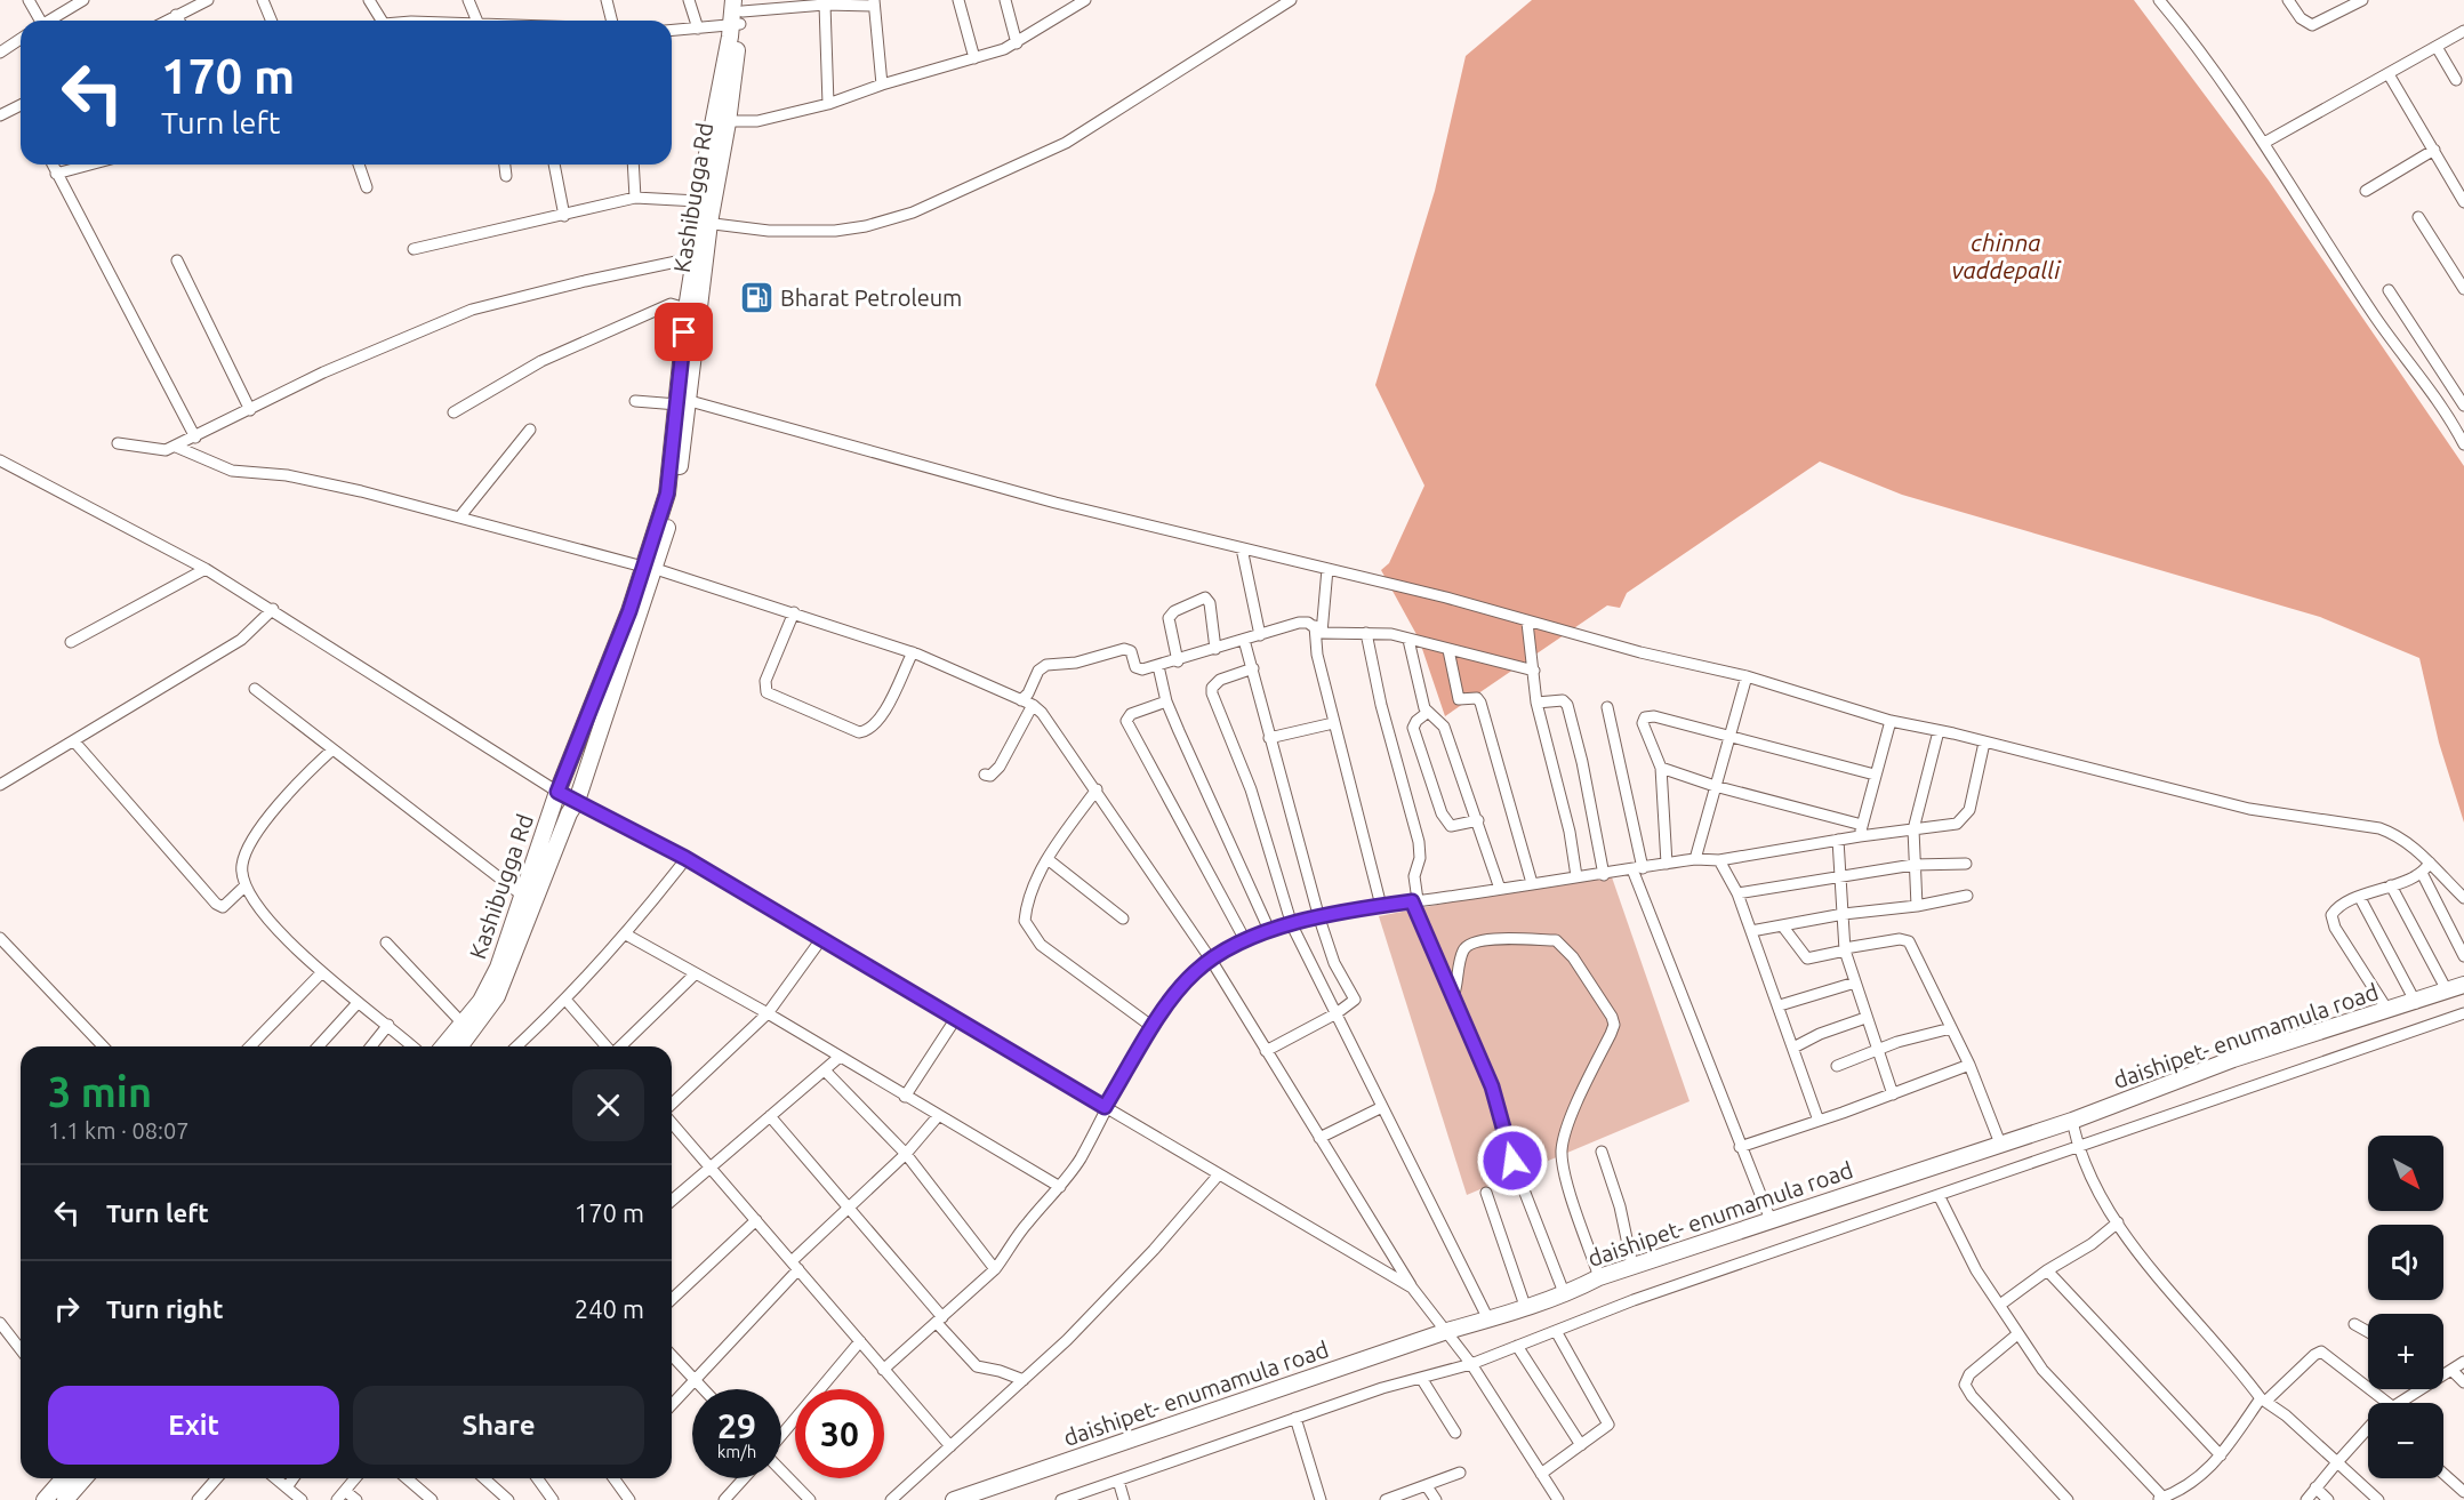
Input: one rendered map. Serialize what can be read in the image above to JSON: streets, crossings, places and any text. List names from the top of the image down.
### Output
{
  "streets": {
    "main road": ["Kashibugga Rd", "daishipet- enumamula road"]
  },
  "water": ["chinna vaddepalli"],
  "places": {
    "fuel station": ["Bharat Petroleum"]
  },
  "north": "bottom right",
  "page": {
    "turn": ["170 m", "Turn left"],
    "heading": ["3 min", "1.1 km · 08:07"],
    "map_buttons": ["+", "−"],
    "list": [
      {
        "name": "Turn left",
        "value": "170 m"
      },
      {
        "name": "Turn right",
        "value": "240 m"
      }
    ],
    "buttons": ["Exit", "Share"],
    "speed": "29 km/h",
    "limit": "30"
  }
}
